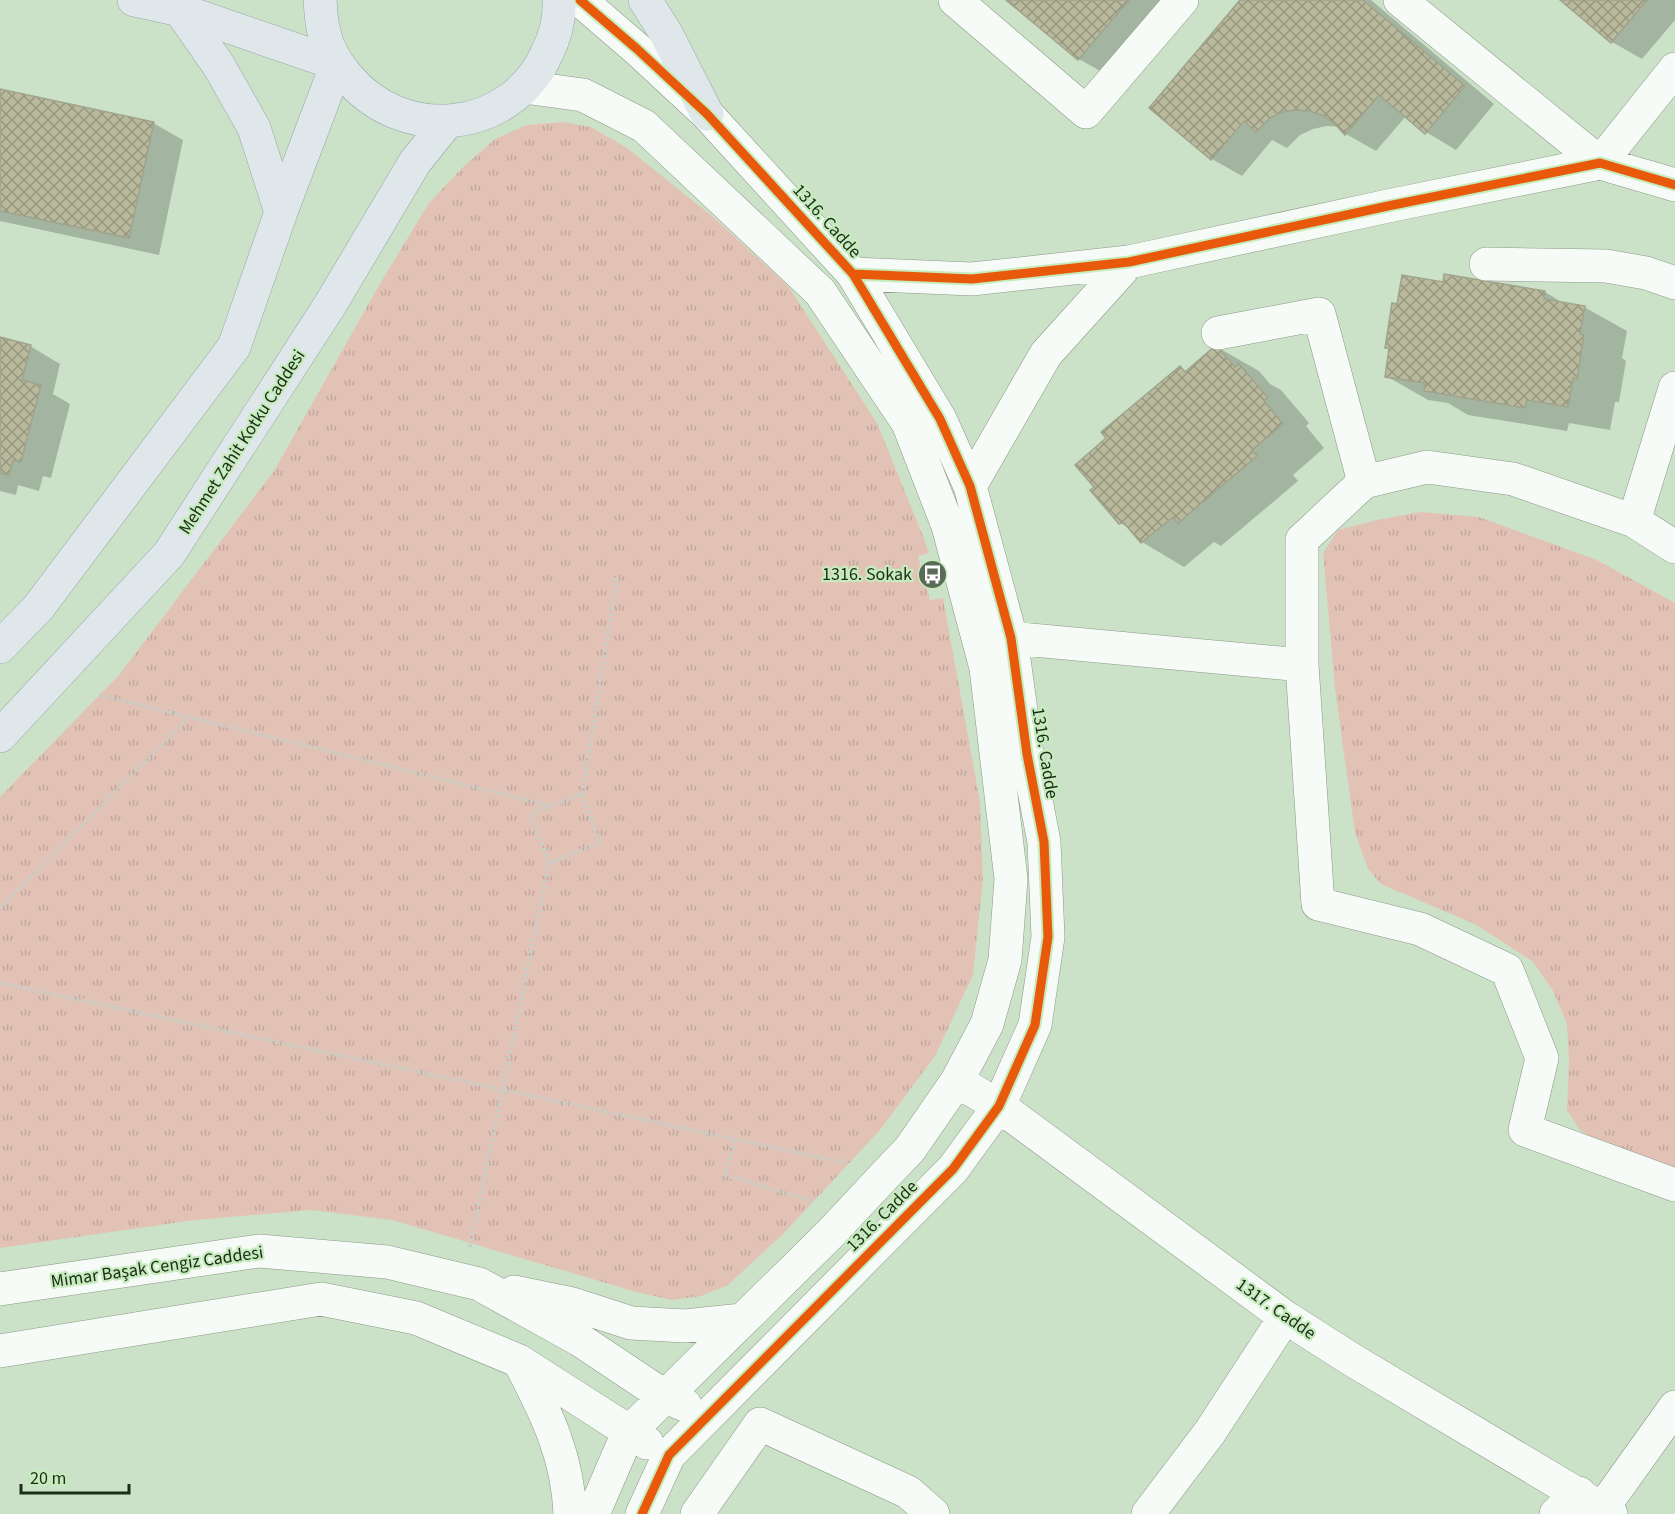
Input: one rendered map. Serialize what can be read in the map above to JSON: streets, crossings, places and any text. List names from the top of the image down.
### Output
{
  "streets": {
    "main road": ["Mehmet Zahit Kotku Caddesi"],
    "street": ["1316. Cadde", "Mimar Başak Cengiz Caddesi", "1317. Cadde"]
  },
  "crossings": [
    ["1316. Cadde", "Mimar Başak Cengiz Caddesi"],
    ["1316. Cadde", "1317. Cadde"]
  ],
  "places": {
    "bus stop": ["1316. Sokak"]
  },
  "scale_bar": "20 m"
}
